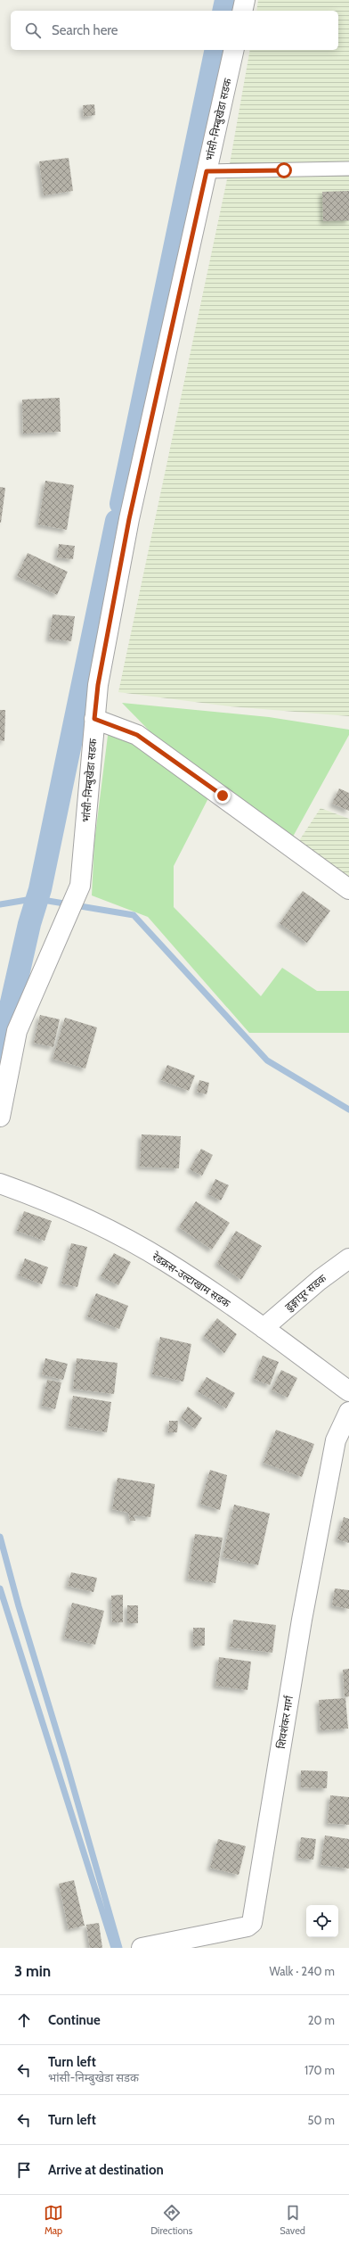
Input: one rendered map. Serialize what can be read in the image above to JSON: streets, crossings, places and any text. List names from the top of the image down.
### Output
{
  "streets": {
    "street": [
      "भांसी-निम्बुखेडा सडक",
      "रेडक्रस-उल्टाखाम सडक",
      "ढुङ्गापुर सडक",
      "शिवशंकर मार्ग"
    ]
  },
  "crossings": [
    ["रेडक्रस-उल्टाखाम सडक", "ढुङ्गापुर सडक"]
  ],
  "page": {
    "search": "Search here",
    "heading": ["3 min", "Walk · 240 m"],
    "list": [
      ["Continue", "20 m"],
      ["Turn left", "भांसी-निम्बुखेडा सडक", "170 m"],
      ["Turn left", "50 m"],
      "Arrive at destination"
    ],
    "nav": ["Map", "Directions", "Saved"]
  }
}
